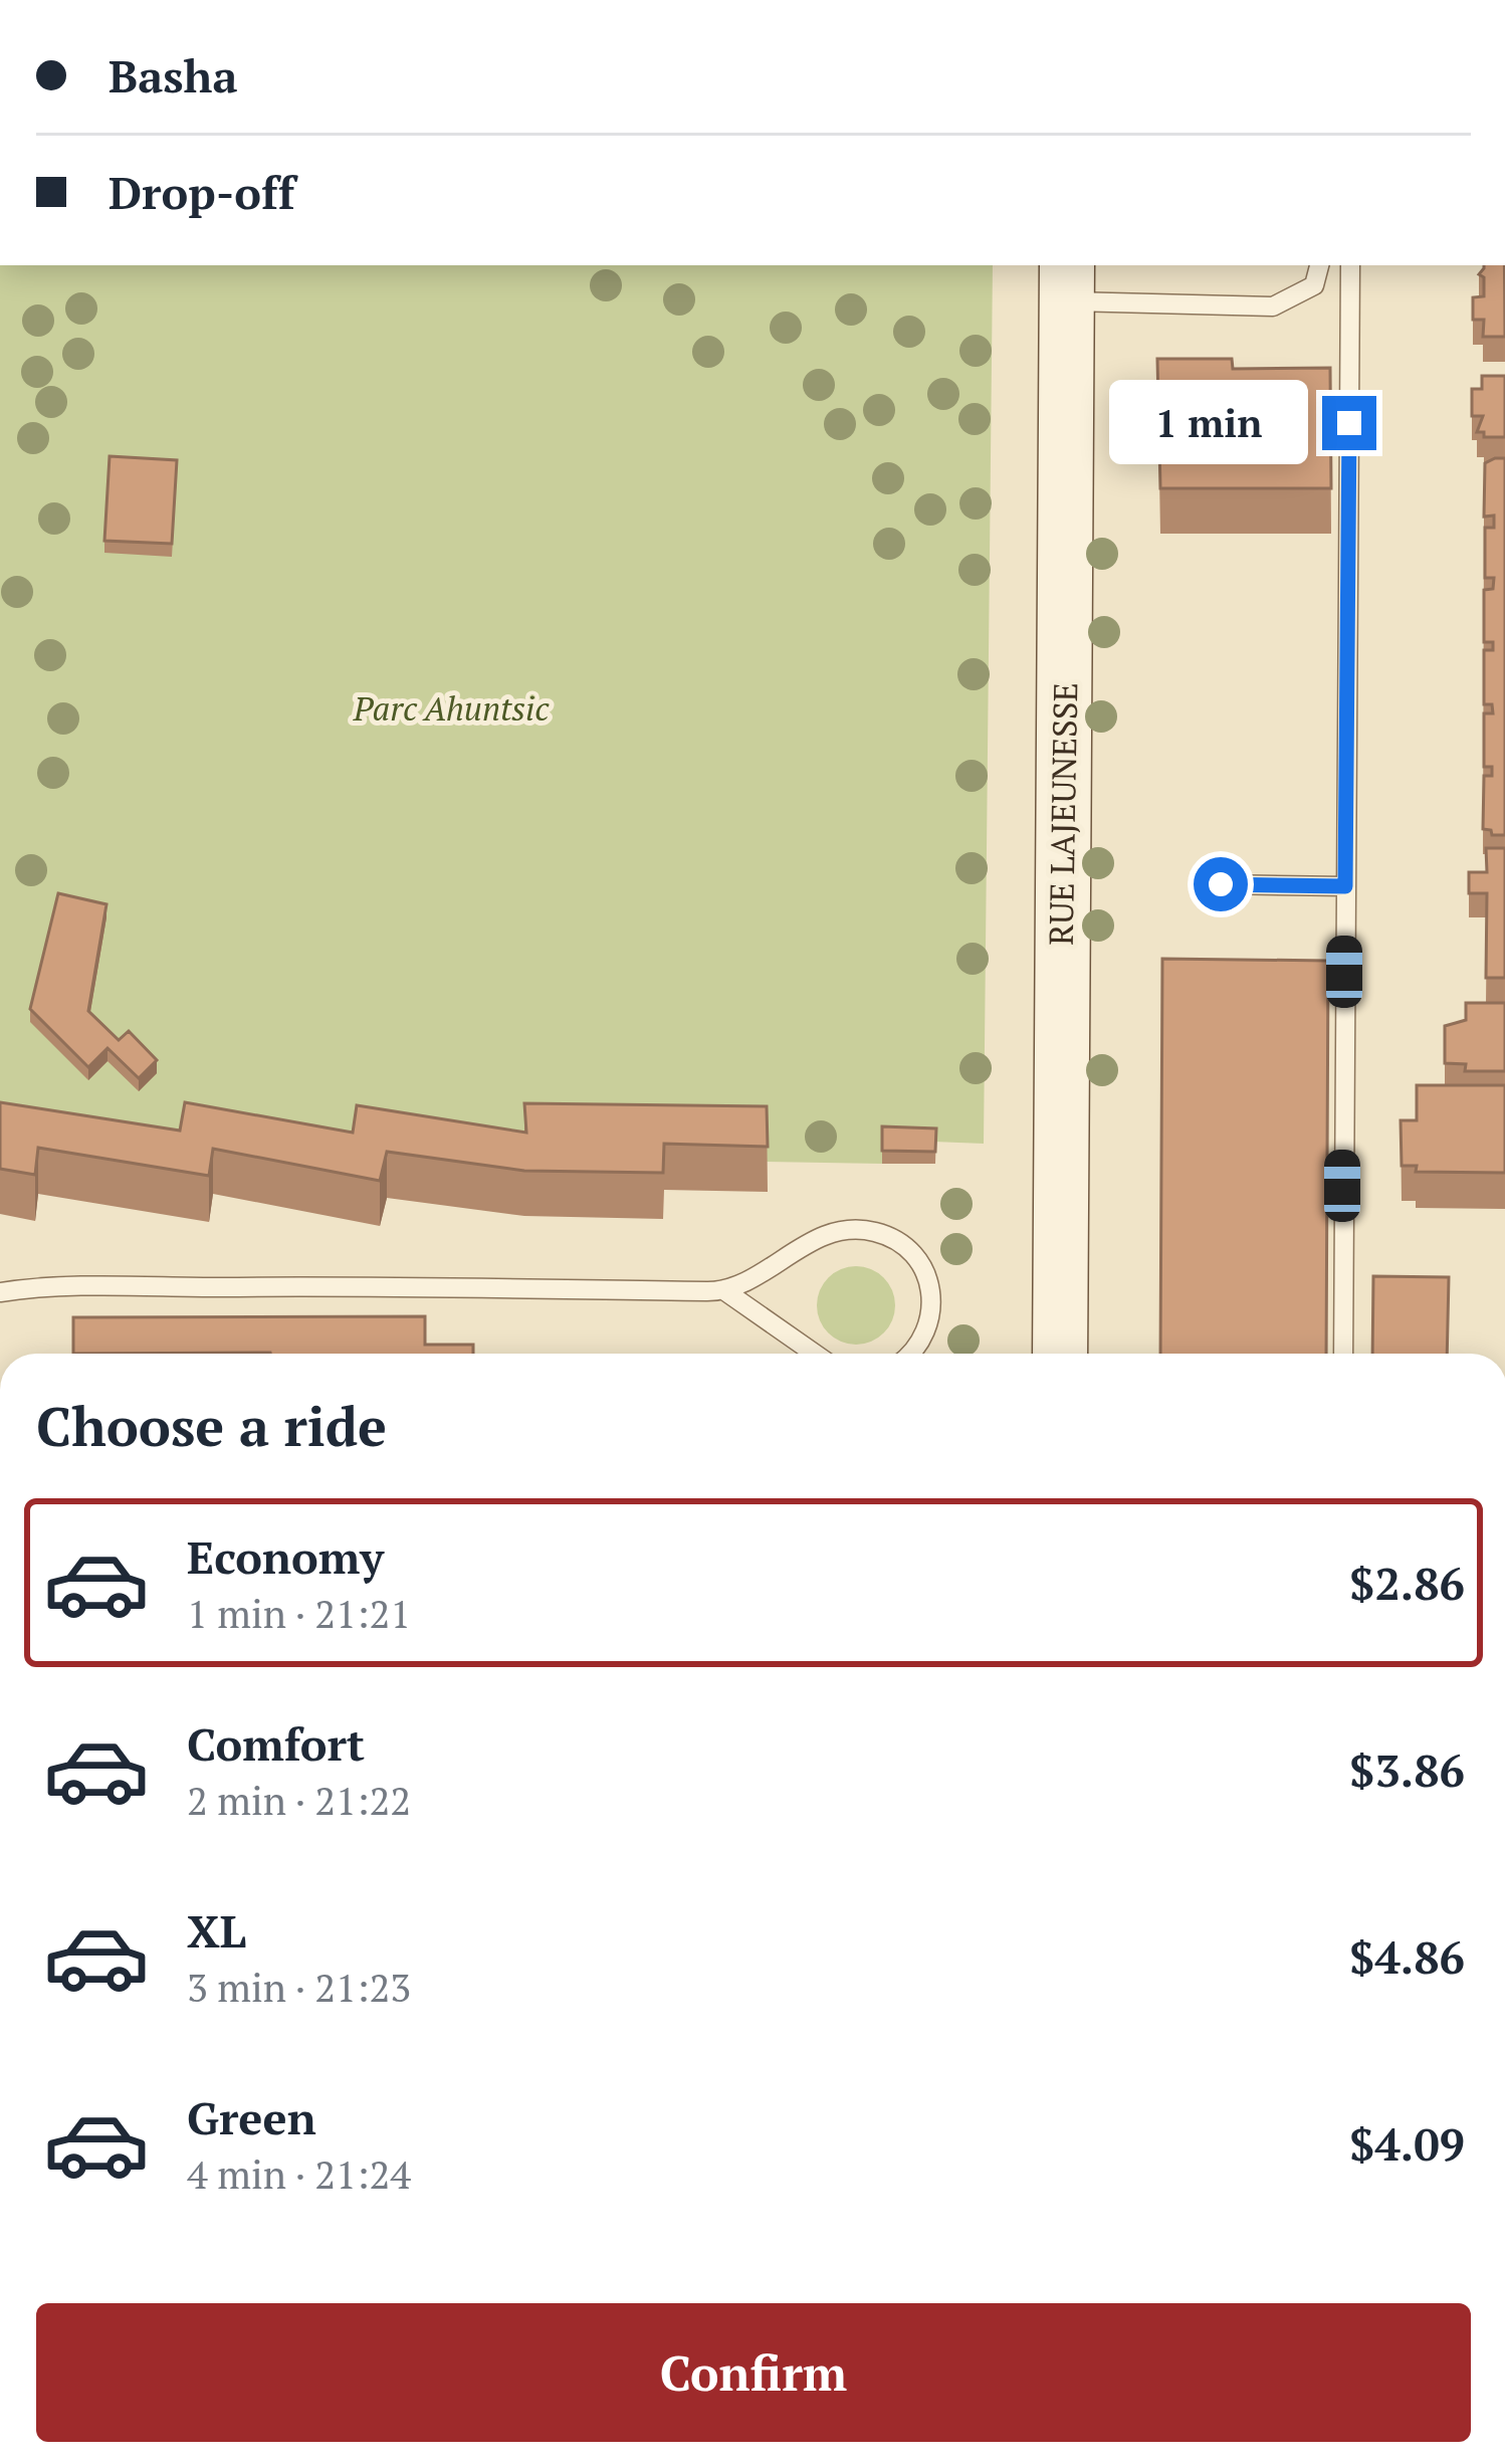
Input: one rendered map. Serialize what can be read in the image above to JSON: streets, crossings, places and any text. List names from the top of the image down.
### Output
{
  "streets": {
    "main road": ["RUE LAJEUNESSE"]
  },
  "parks": ["Parc Ahuntsic"],
  "page": {
    "banner": ["Basha", "Drop-off"],
    "bubble": "1 min",
    "heading": "Choose a ride",
    "list": [
      {
        "name": "Economy",
        "note": "1 min · 21:21",
        "value": "$2.86"
      },
      {
        "name": "Comfort",
        "note": "2 min · 21:22",
        "value": "$3.86"
      },
      {
        "name": "XL",
        "note": "3 min · 21:23",
        "value": "$4.86"
      },
      {
        "name": "Green",
        "note": "4 min · 21:24",
        "value": "$4.09"
      }
    ],
    "buttons": "Confirm"
  }
}
